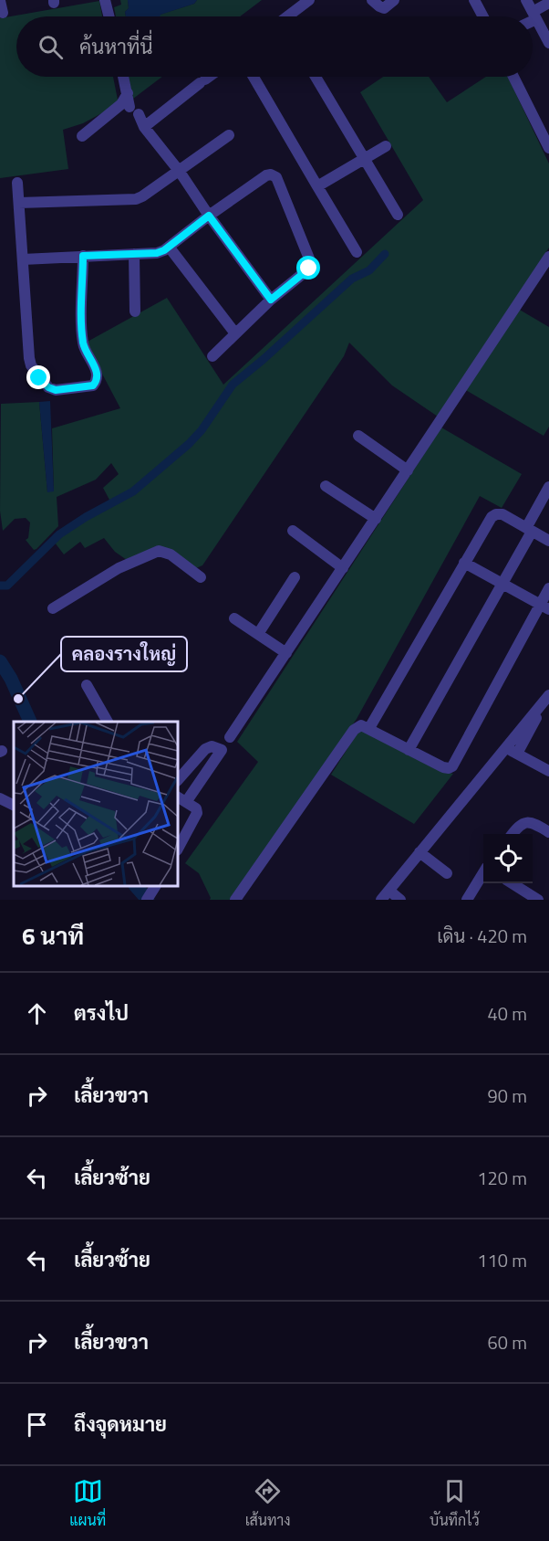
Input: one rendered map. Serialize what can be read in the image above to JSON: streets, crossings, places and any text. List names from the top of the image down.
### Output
{
  "places": ["คลองรางใหญ่"],
  "page": {
    "search": "ค้นหาที่นี่",
    "heading": ["6 นาที", "เดิน · 420 m"],
    "list": [
      ["ตรงไป", "40 m"],
      ["เลี้ยวขวา", "90 m"],
      ["เลี้ยวซ้าย", "120 m"],
      ["เลี้ยวซ้าย", "110 m"],
      ["เลี้ยวขวา", "60 m"],
      "ถึงจุดหมาย"
    ],
    "nav": ["แผนที่", "เส้นทาง", "บันทึกไว้"]
  }
}
